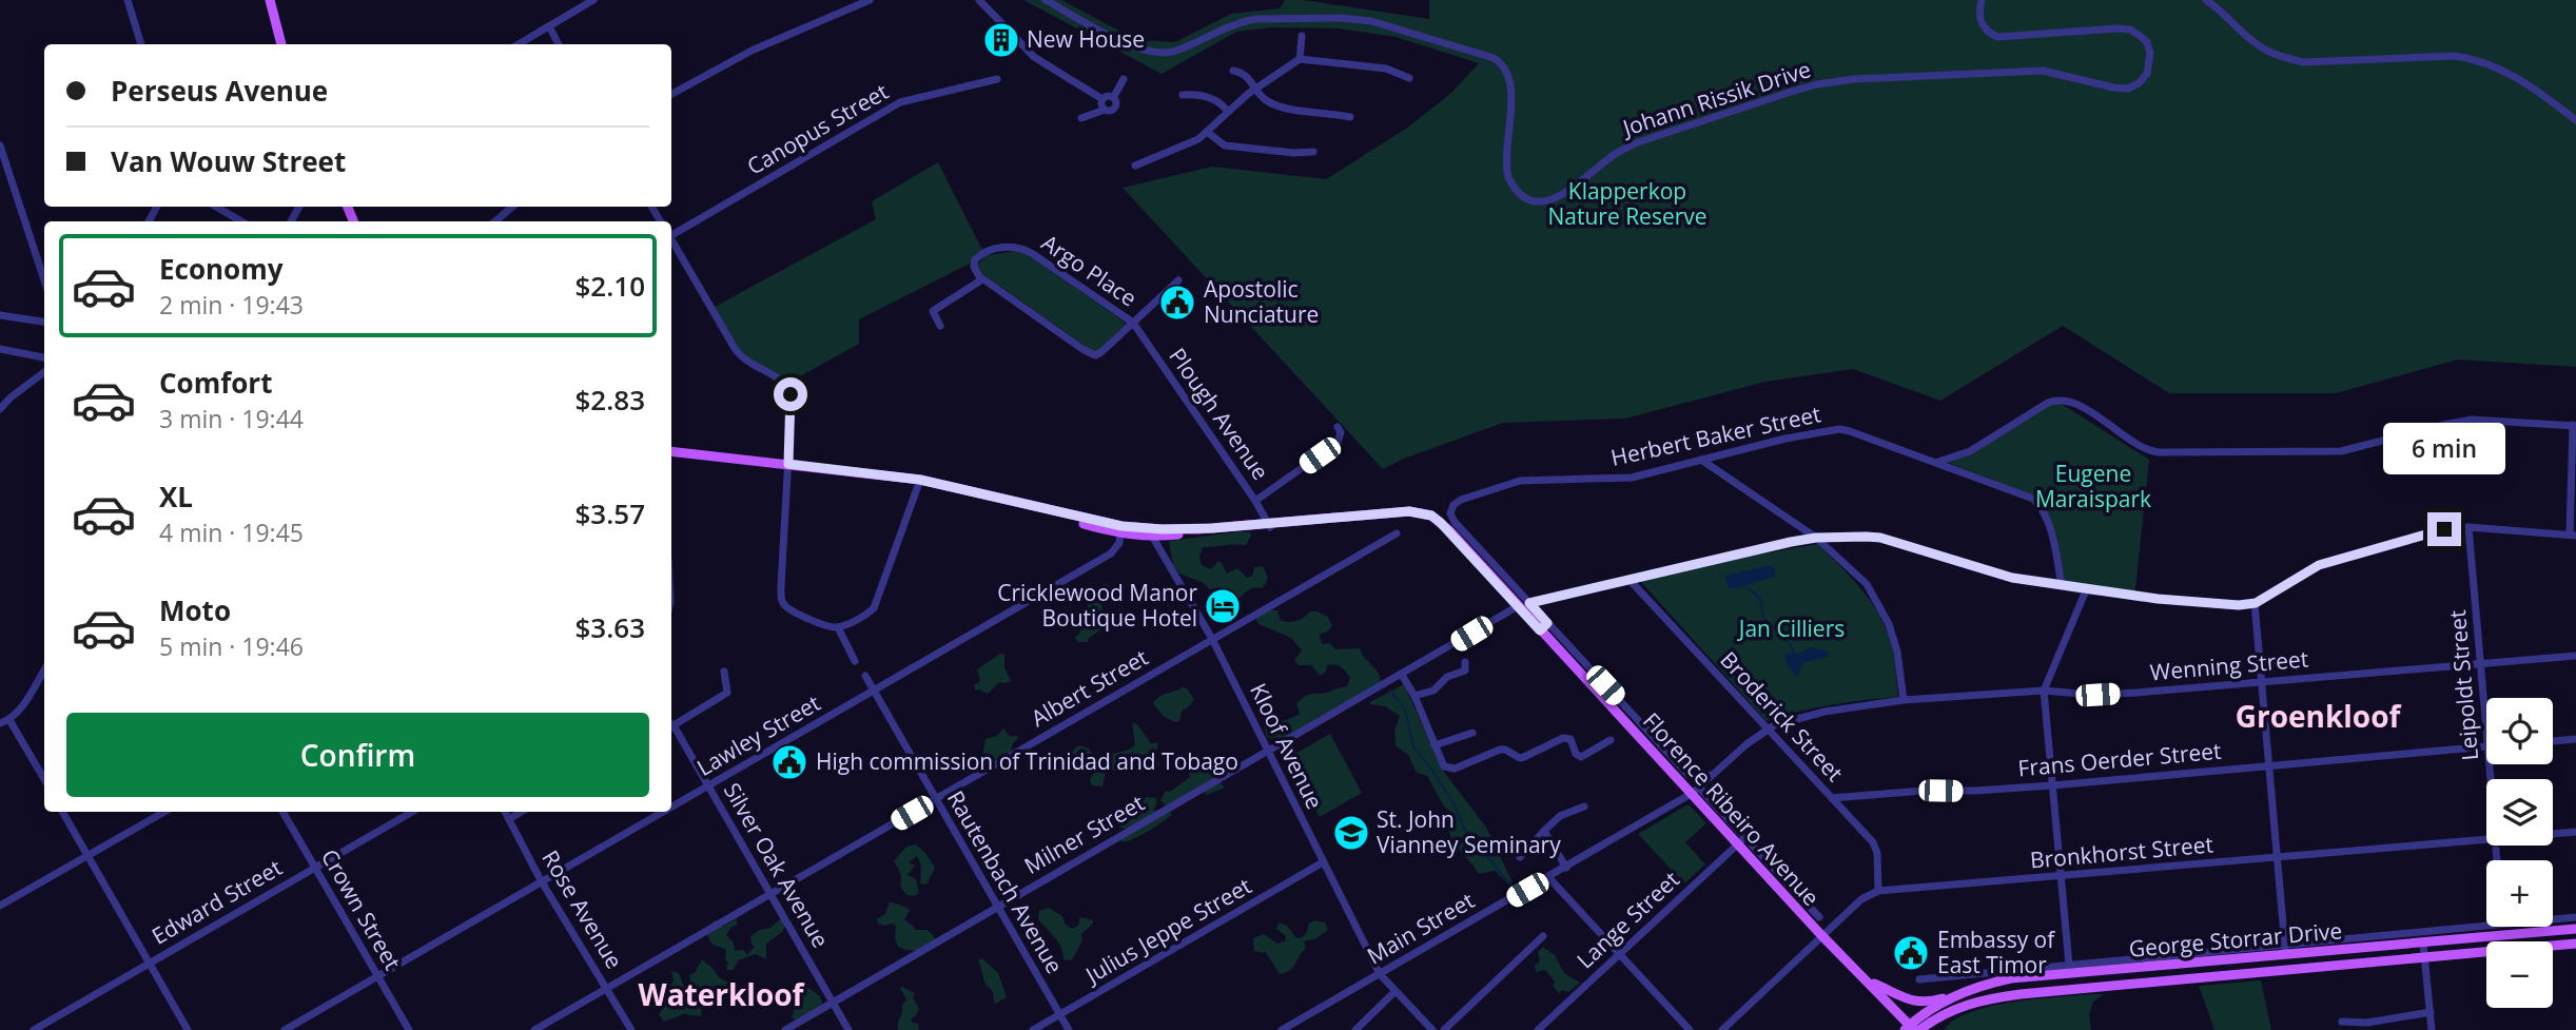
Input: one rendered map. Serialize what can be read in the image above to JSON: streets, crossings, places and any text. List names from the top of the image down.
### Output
{
  "streets": {
    "main road": ["Florence Ribeiro Avenue", "George Storrar Drive"],
    "street": [
      "Johann Rissik Drive",
      "Canopus Street",
      "Argo Place",
      "Plough Avenue",
      "Herbert Baker Street",
      "Wenning Street",
      "Leipoldt Street",
      "Albert Street",
      "Broderick Street",
      "Lawley Street",
      "Kloof Avenue",
      "Frans Oerder Street",
      "Milner Street",
      "Bronkhorst Street",
      "Silver Oak Avenue",
      "Rautenbach Avenue",
      "Edward Street",
      "Crown Street",
      "Rose Avenue",
      "Lange Street",
      "Main Street",
      "Julius Jeppe Street"
    ]
  },
  "crossings": [
    ["Argo Place", "Plough Avenue"],
    ["Plough Avenue", "Florence Ribeiro Avenue"],
    ["Wenning Street", "Leipoldt Street"],
    ["Wenning Street", "Broderick Street"],
    ["Wenning Street", "Florence Ribeiro Avenue"],
    ["Wenning Street", "Main Street"],
    ["Albert Street", "Kloof Avenue"],
    ["Albert Street", "Silver Oak Avenue"],
    ["Albert Street", "Rautenbach Avenue"],
    ["Albert Street", "Rose Avenue"],
    ["Broderick Street", "Frans Oerder Street"],
    ["Broderick Street", "Bronkhorst Street"],
    ["Lawley Street", "Silver Oak Avenue"],
    ["Lawley Street", "Rautenbach Avenue"],
    ["Lawley Street", "Crown Street"],
    ["Lawley Street", "Rose Avenue"],
    ["Kloof Avenue", "Milner Street"],
    ["Kloof Avenue", "Main Street"],
    ["Kloof Avenue", "Julius Jeppe Street"],
    ["Florence Ribeiro Avenue", "Milner Street"],
    ["Florence Ribeiro Avenue", "Bronkhorst Street"],
    ["Florence Ribeiro Avenue", "Lange Street"],
    ["Florence Ribeiro Avenue", "Main Street"],
    ["Florence Ribeiro Avenue", "George Storrar Drive"],
    ["Milner Street", "Silver Oak Avenue"],
    ["Milner Street", "Rautenbach Avenue"],
    ["Rautenbach Avenue", "Julius Jeppe Street"],
    ["Edward Street", "Crown Street"]
  ],
  "districts": ["Groenkloof", "Waterkloof"],
  "parks": ["Klapperkop Nature Reserve", "Eugene Maraispark", "Jan Cilliers"],
  "places": {
    "building": ["New House"],
    "public building": ["Apostolic Nunciature", "High commission of Trinidad and Tobago", "Embassy of East Timor"],
    "hotel": ["Cricklewood Manor Boutique Hotel"],
    "school or university": ["St. John Vianney Seminary"]
  },
  "page": {
    "banner": ["Perseus Avenue", "Van Wouw Street"],
    "list": [
      {
        "name": "Economy",
        "note": "2 min · 19:43",
        "value": "$2.10"
      },
      {
        "name": "Comfort",
        "note": "3 min · 19:44",
        "value": "$2.83"
      },
      {
        "name": "XL",
        "note": "4 min · 19:45",
        "value": "$3.57"
      },
      {
        "name": "Moto",
        "note": "5 min · 19:46",
        "value": "$3.63"
      }
    ],
    "bubble": "6 min",
    "map_buttons": ["+", "−"],
    "buttons": "Confirm"
  }
}
